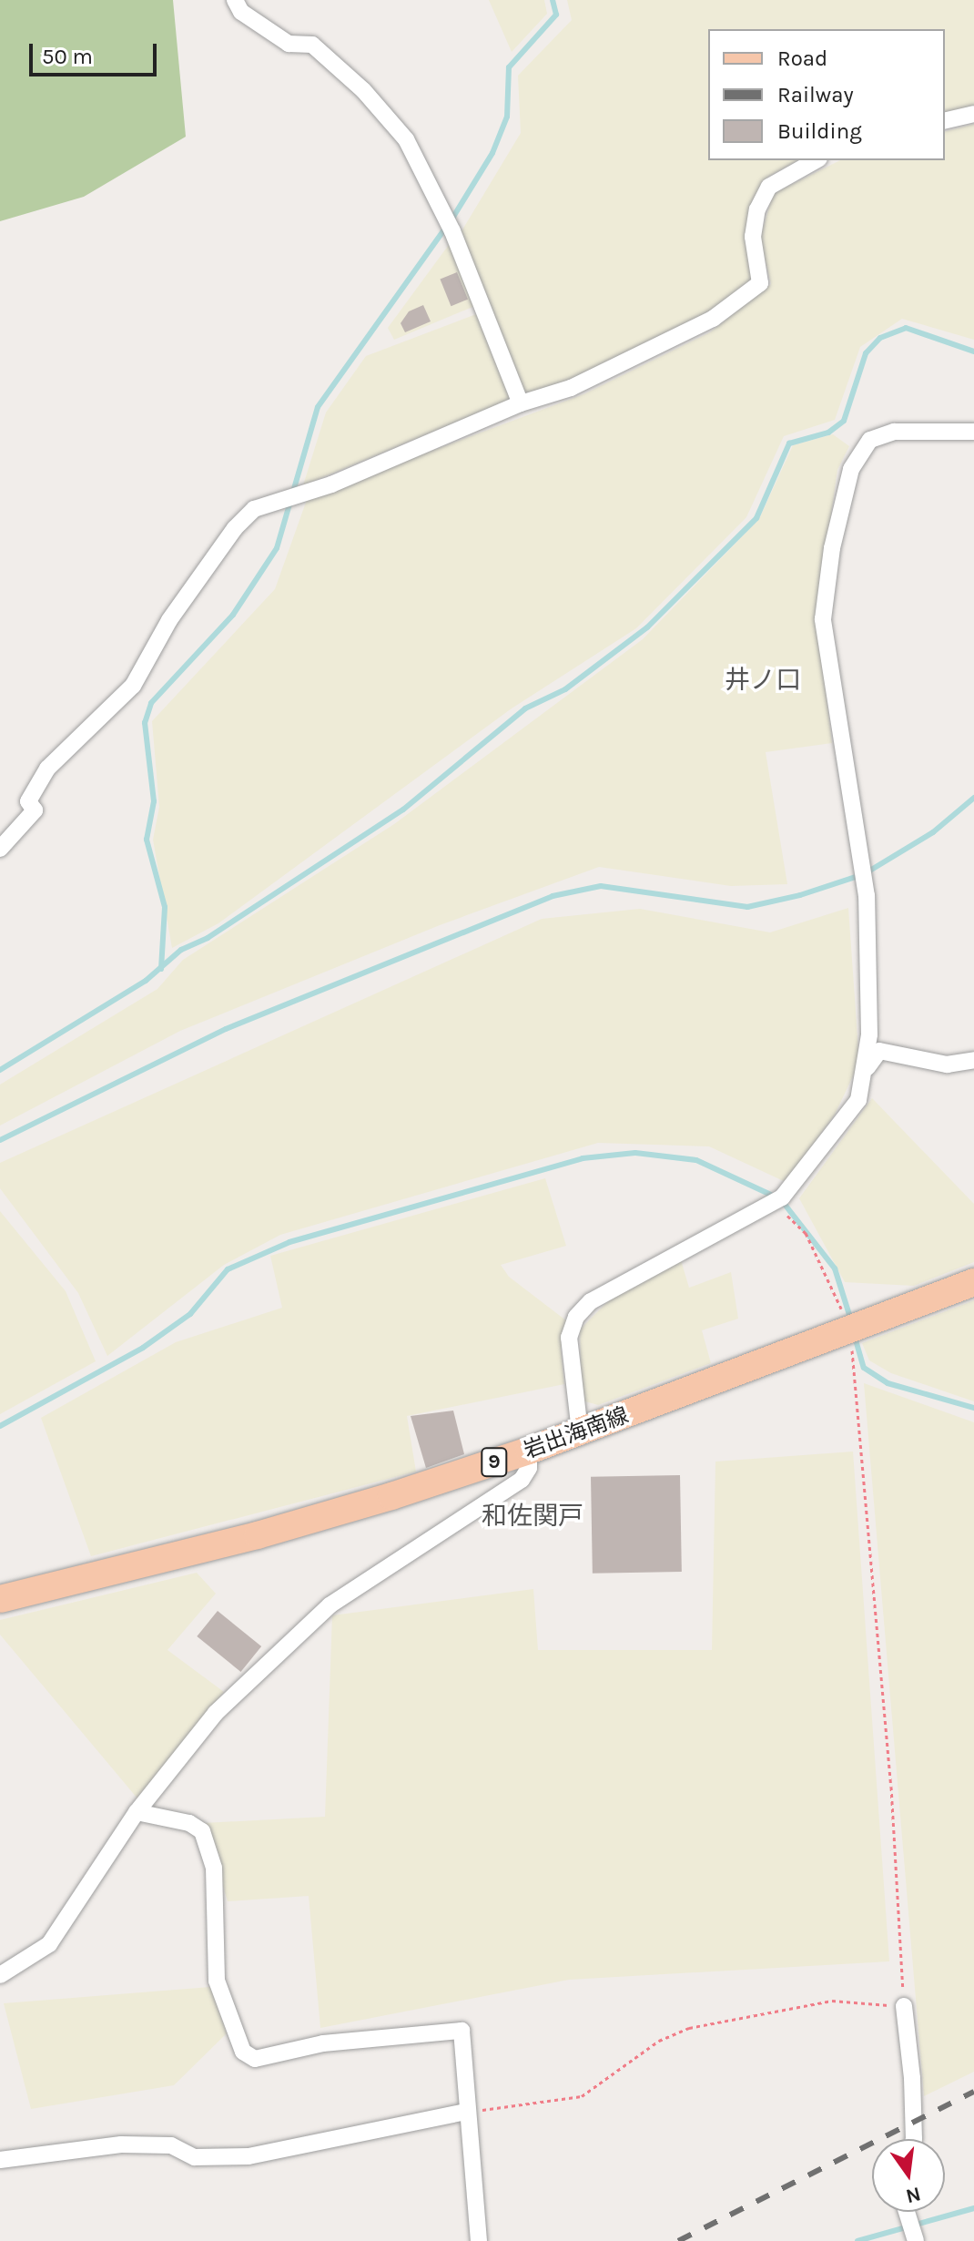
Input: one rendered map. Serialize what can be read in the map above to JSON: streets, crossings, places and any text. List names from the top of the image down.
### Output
{
  "streets": {
    "main road": ["岩出海南線", "9"]
  },
  "districts": ["井ノ口", "和佐関戸"],
  "legend": ["Road", "Railway", "Building"],
  "scale_bar": "50 m",
  "north": "bottom"
}
